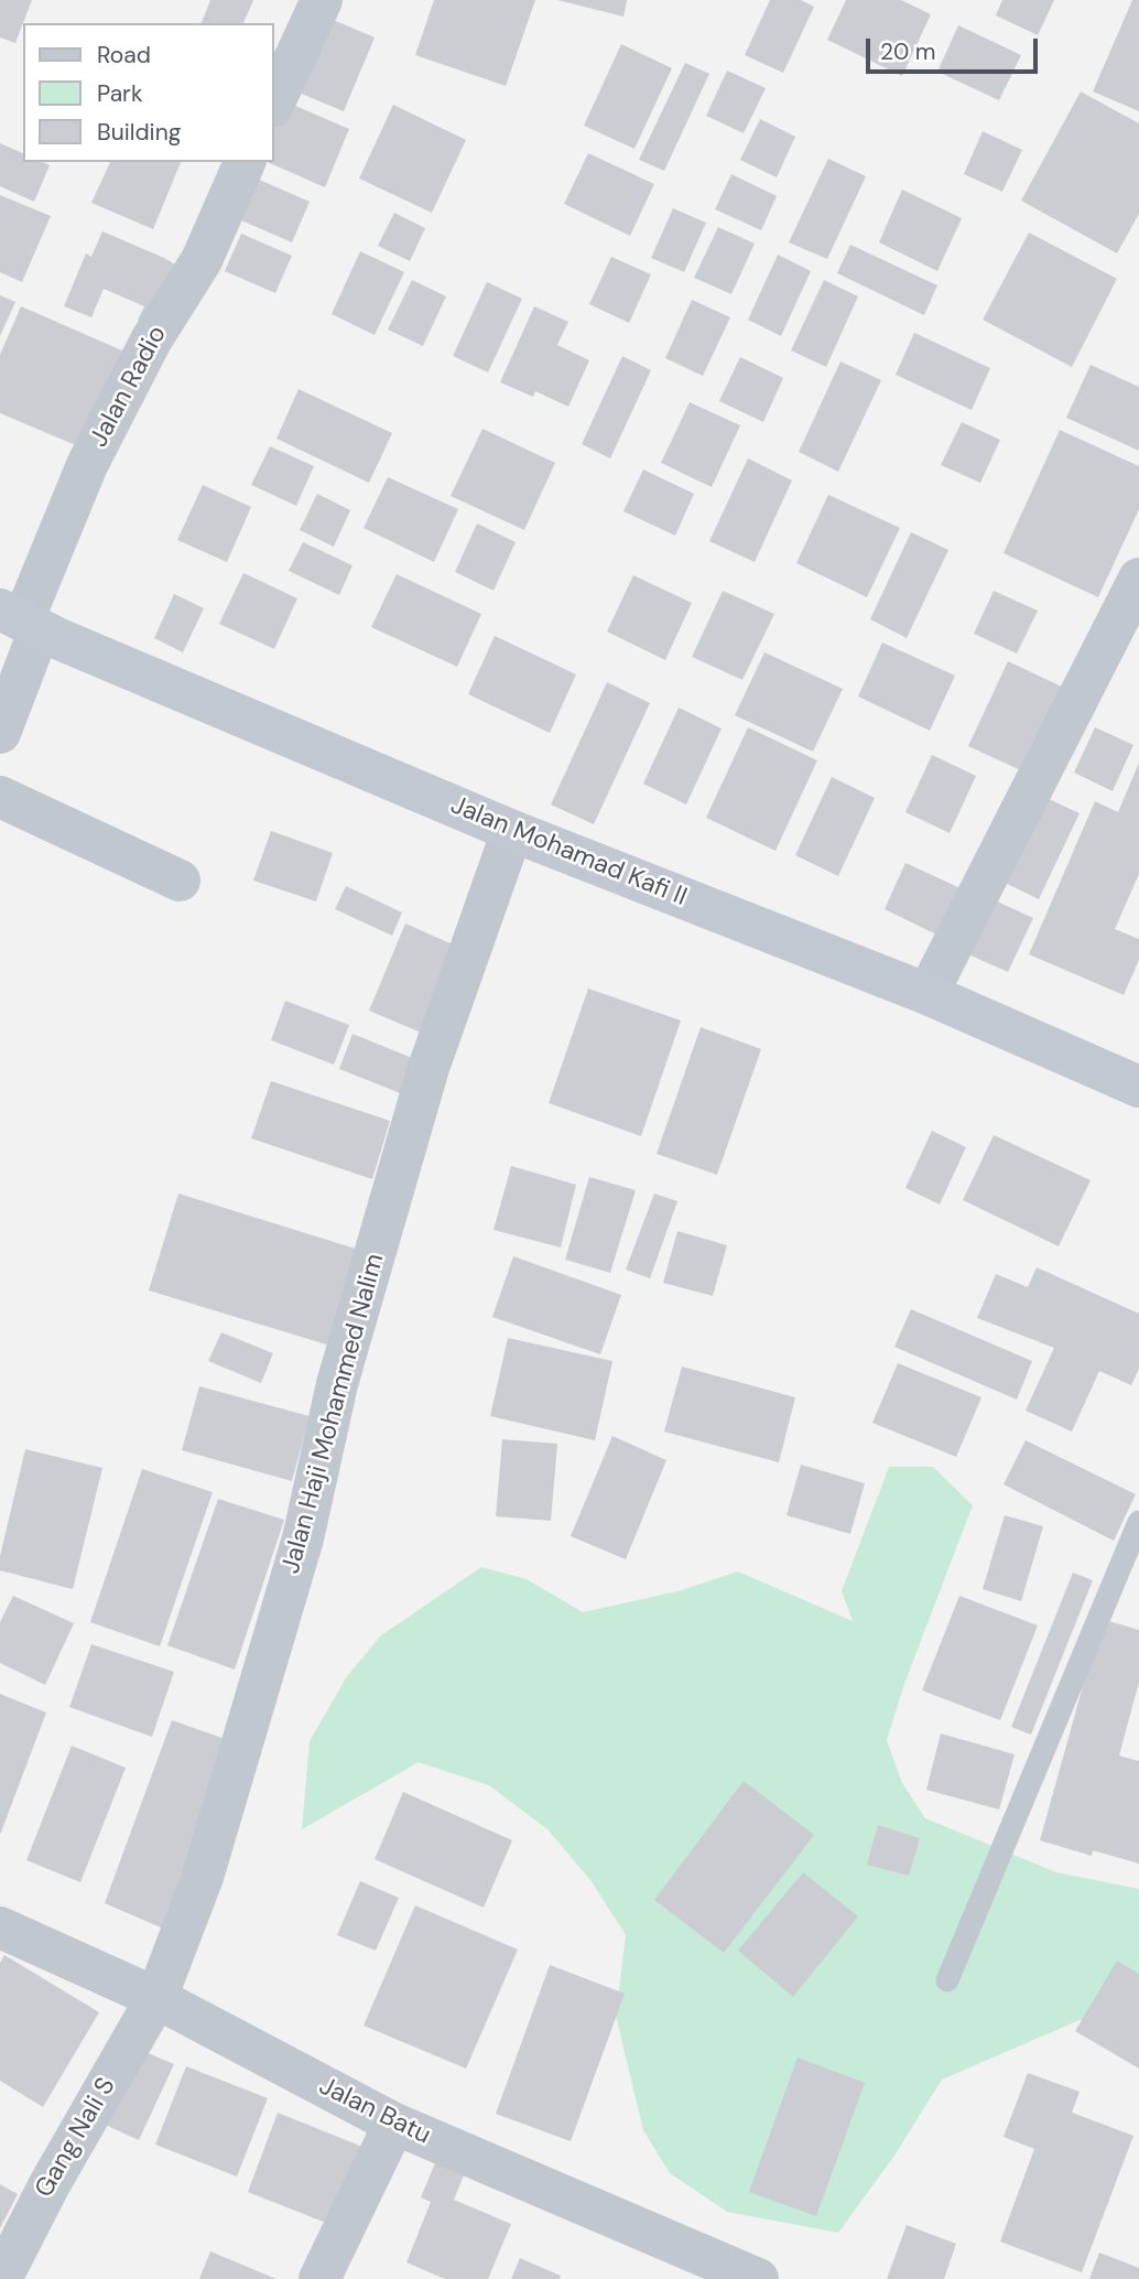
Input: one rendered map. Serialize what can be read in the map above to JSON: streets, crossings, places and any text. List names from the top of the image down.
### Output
{
  "streets": {
    "main road": ["Jalan Mohamad Kafi II"],
    "street": [
      "Jalan Radio",
      "Jalan Haji Mohammed Nalim",
      "Jalan Batu",
      "Gang Nali S"
    ]
  },
  "crossings": [
    ["Jalan Radio", "Jalan Mohamad Kafi II"],
    ["Jalan Mohamad Kafi II", "Jalan Haji Mohammed Nalim"],
    ["Jalan Haji Mohammed Nalim", "Jalan Batu"],
    ["Jalan Haji Mohammed Nalim", "Gang Nali S"],
    ["Jalan Batu", "Gang Nali S"]
  ],
  "legend": ["Road", "Park", "Building"],
  "scale_bar": "20 m"
}
